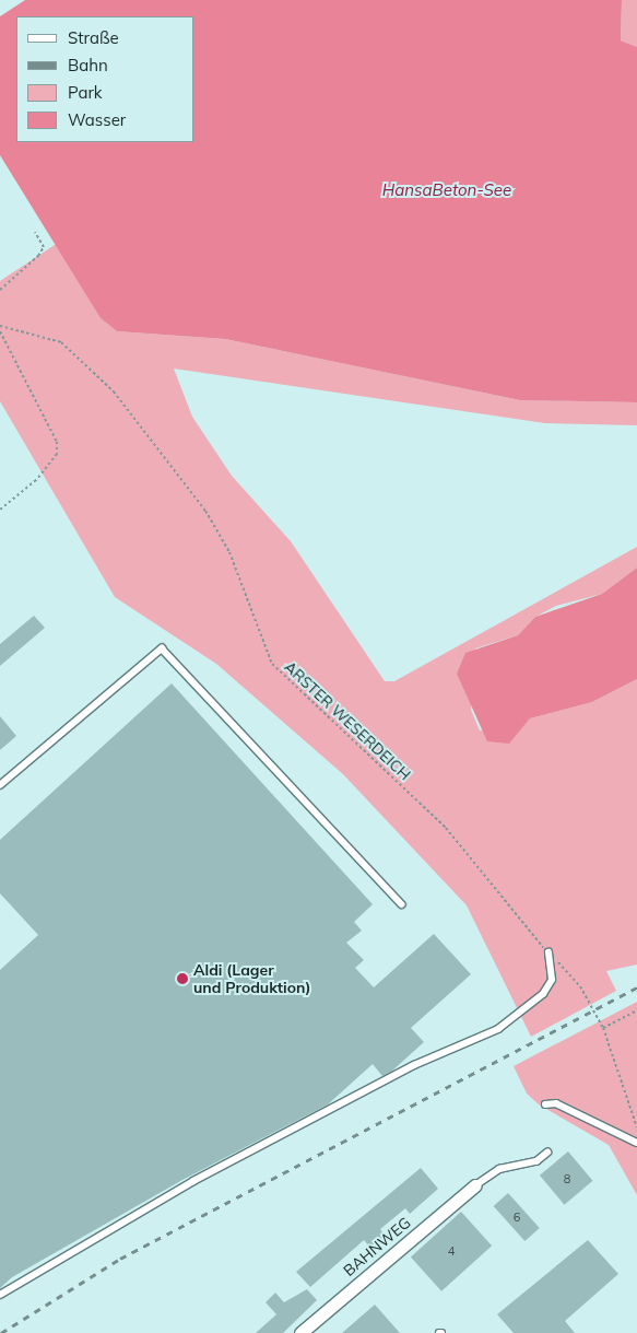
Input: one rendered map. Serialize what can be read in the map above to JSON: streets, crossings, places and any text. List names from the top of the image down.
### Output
{
  "streets": {
    "street": ["BAHNWEG"],
    "path": ["ARSTER WESERDEICH"]
  },
  "water": ["HansaBeton-See"],
  "places": ["Aldi (Lager und Produktion)"],
  "house_numbers": ["8", "6", "4"],
  "legend": [
    "Straße",
    "Bahn",
    "Park",
    "Wasser"
  ]
}
